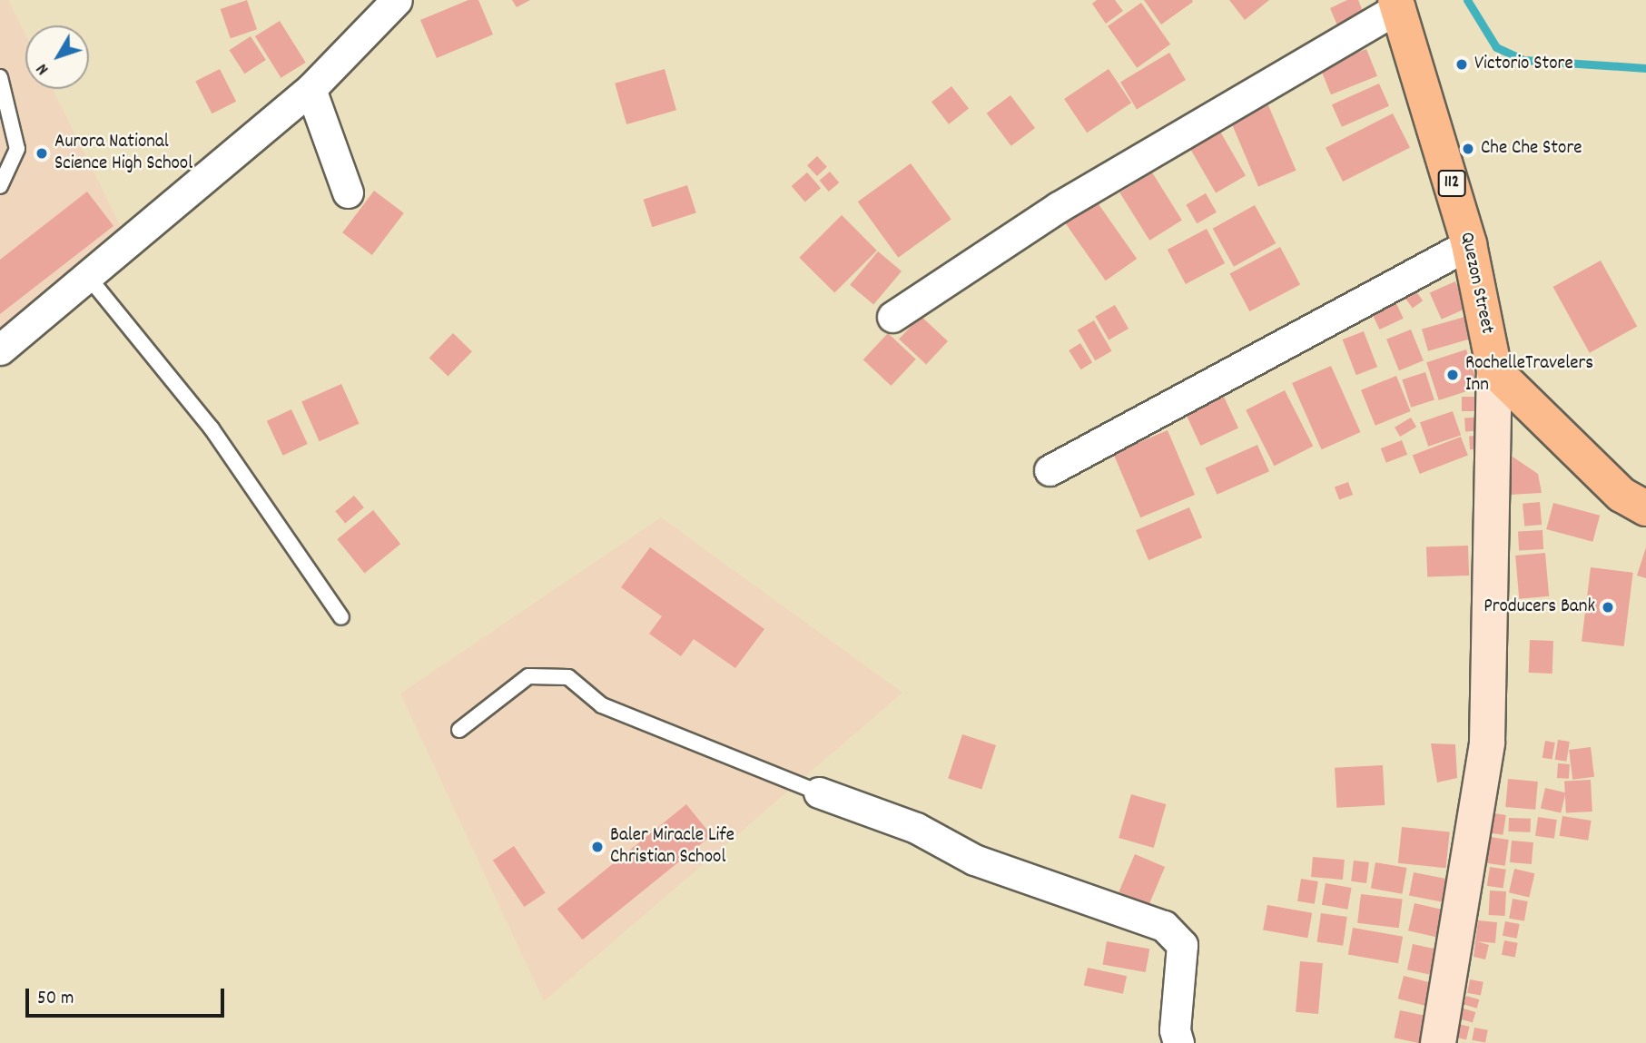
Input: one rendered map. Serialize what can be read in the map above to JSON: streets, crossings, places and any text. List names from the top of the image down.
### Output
{
  "streets": {
    "main road": ["112", "Quezon Street"]
  },
  "places": [
    "Victorio Store",
    "Che Che Store",
    "Aurora National Science High School",
    "RochelleTravelers Inn",
    "Producers Bank",
    "Baler Miracle Life Christian School"
  ],
  "scale_bar": "50 m",
  "north": "bottom left"
}
